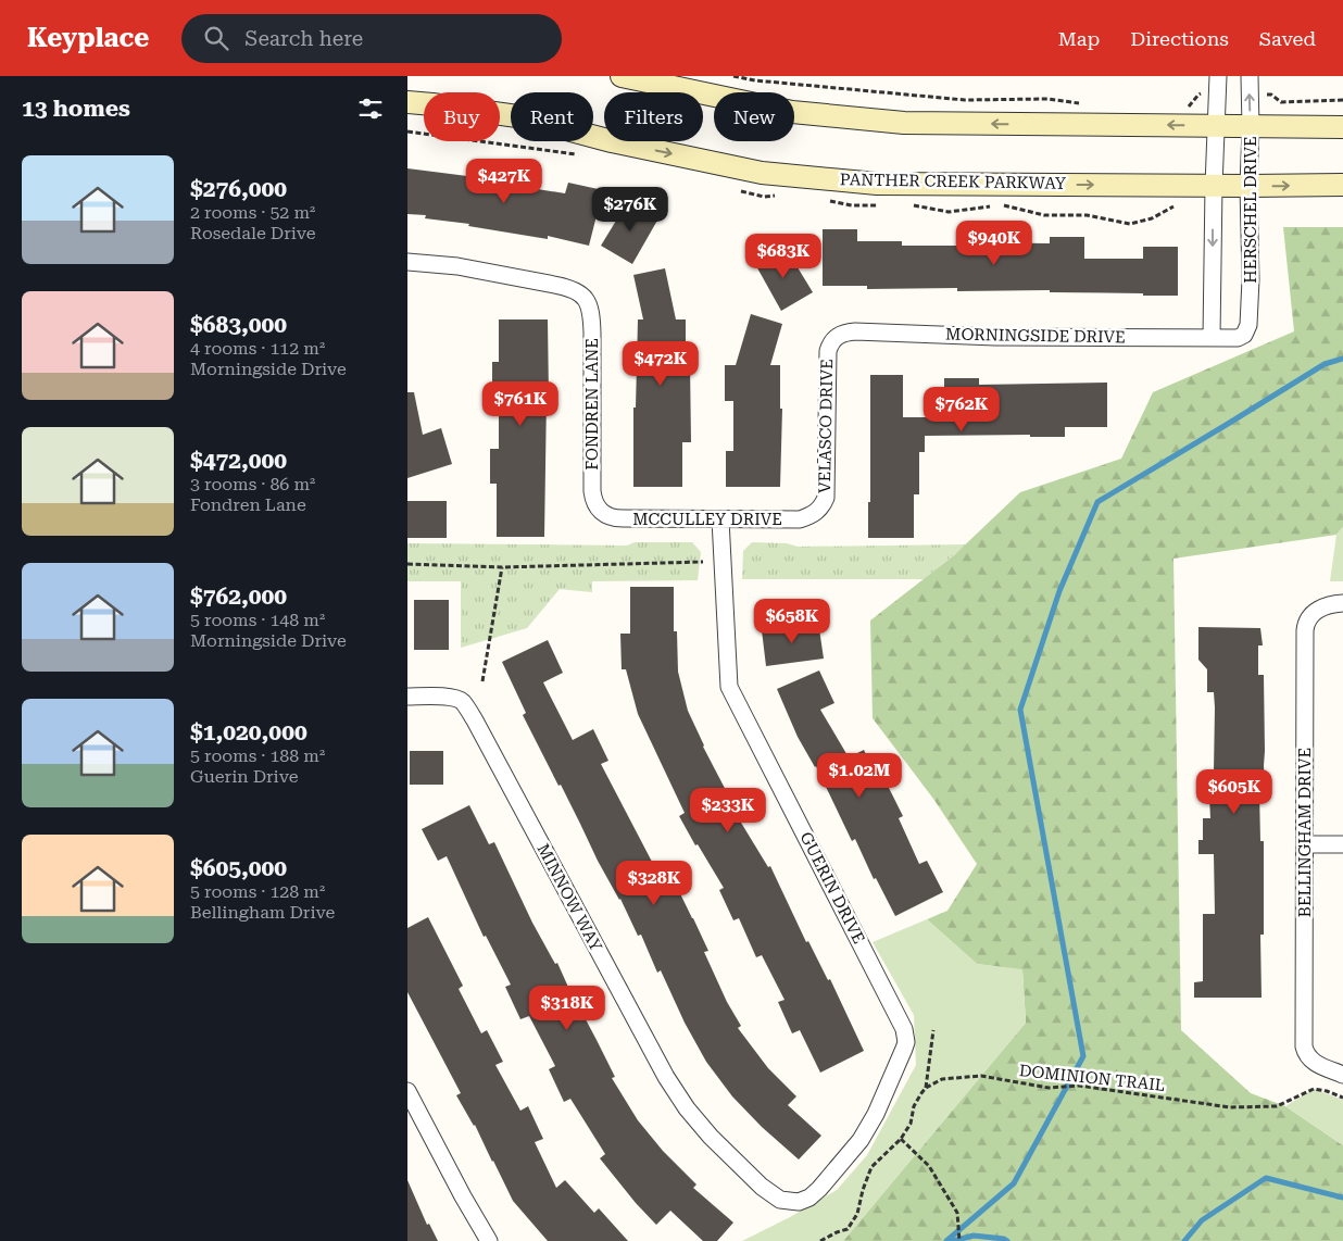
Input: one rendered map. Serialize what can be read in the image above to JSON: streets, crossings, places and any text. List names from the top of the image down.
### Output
{
  "streets": {
    "main road": ["PANTHER CREEK PARKWAY"],
    "street": [
      "HERSCHEL DRIVE",
      "MORNINGSIDE DRIVE",
      "FONDREN LANE",
      "VELASCO DRIVE",
      "MCCULLEY DRIVE",
      "BELLINGHAM DRIVE",
      "GUERIN DRIVE",
      "MINNOW WAY"
    ],
    "path": ["DOMINION TRAIL"]
  },
  "crossings": [
    ["PANTHER CREEK PARKWAY", "HERSCHEL DRIVE"],
    ["HERSCHEL DRIVE", "MORNINGSIDE DRIVE"],
    ["MORNINGSIDE DRIVE", "VELASCO DRIVE"],
    ["FONDREN LANE", "MCCULLEY DRIVE"],
    ["VELASCO DRIVE", "MCCULLEY DRIVE"],
    ["MCCULLEY DRIVE", "GUERIN DRIVE"],
    ["GUERIN DRIVE", "MINNOW WAY"]
  ],
  "page": {
    "header": "Keyplace",
    "search": "Search here",
    "nav": ["Map", "Directions", "Saved"],
    "heading": "13 homes",
    "chip": [
      "Buy",
      "Rent",
      "Filters",
      "New"
    ],
    "list": [
      {
        "name": "$276,000",
        "note": "2 rooms · 52 m² · Rosedale Drive"
      },
      {
        "name": "$683,000",
        "note": "4 rooms · 112 m² · Morningside Drive"
      },
      {
        "name": "$472,000",
        "note": "3 rooms · 86 m² · Fondren Lane"
      },
      {
        "name": "$762,000",
        "note": "5 rooms · 148 m² · Morningside Drive"
      },
      {
        "name": "$1,020,000",
        "note": "5 rooms · 188 m² · Guerin Drive"
      },
      {
        "name": "$605,000",
        "note": "5 rooms · 128 m² · Bellingham Drive"
      }
    ],
    "price": [
      "$427K",
      "$276K",
      "$940K",
      "$683K",
      "$472K",
      "$761K",
      "$762K",
      "$658K",
      "$1.02M",
      "$605K",
      "$233K",
      "$328K",
      "$318K"
    ]
  }
}
